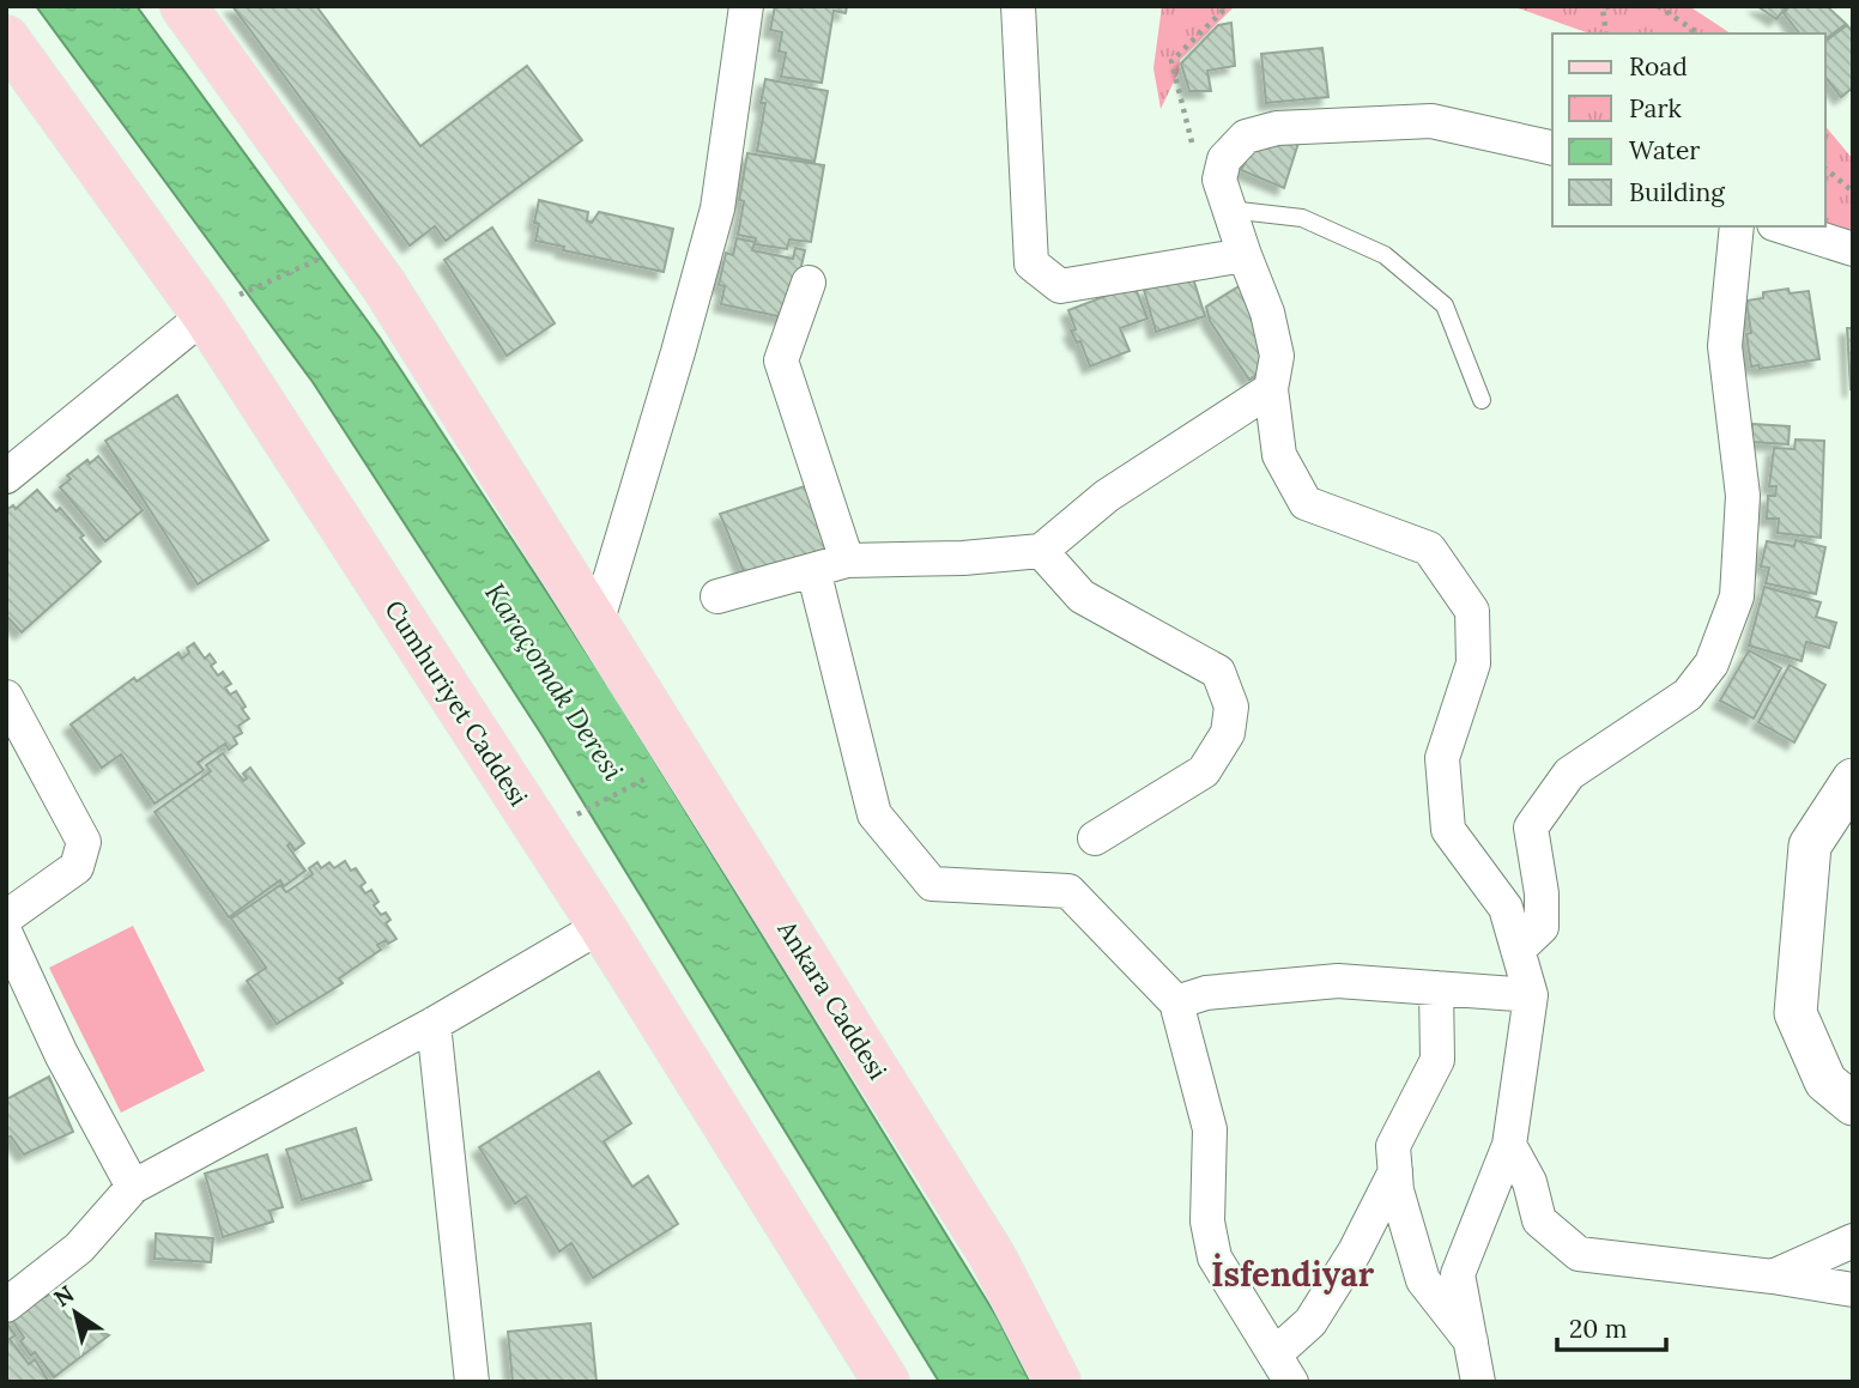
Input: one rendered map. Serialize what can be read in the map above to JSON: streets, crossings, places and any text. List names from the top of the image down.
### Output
{
  "streets": {
    "main road": ["Cumhuriyet Caddesi", "Ankara Caddesi"]
  },
  "districts": ["İsfendiyar"],
  "water": ["Karaçomak Deresi"],
  "legend": [
    "Road",
    "Park",
    "Water",
    "Building"
  ],
  "scale_bar": "20 m",
  "north": "top left"
}
